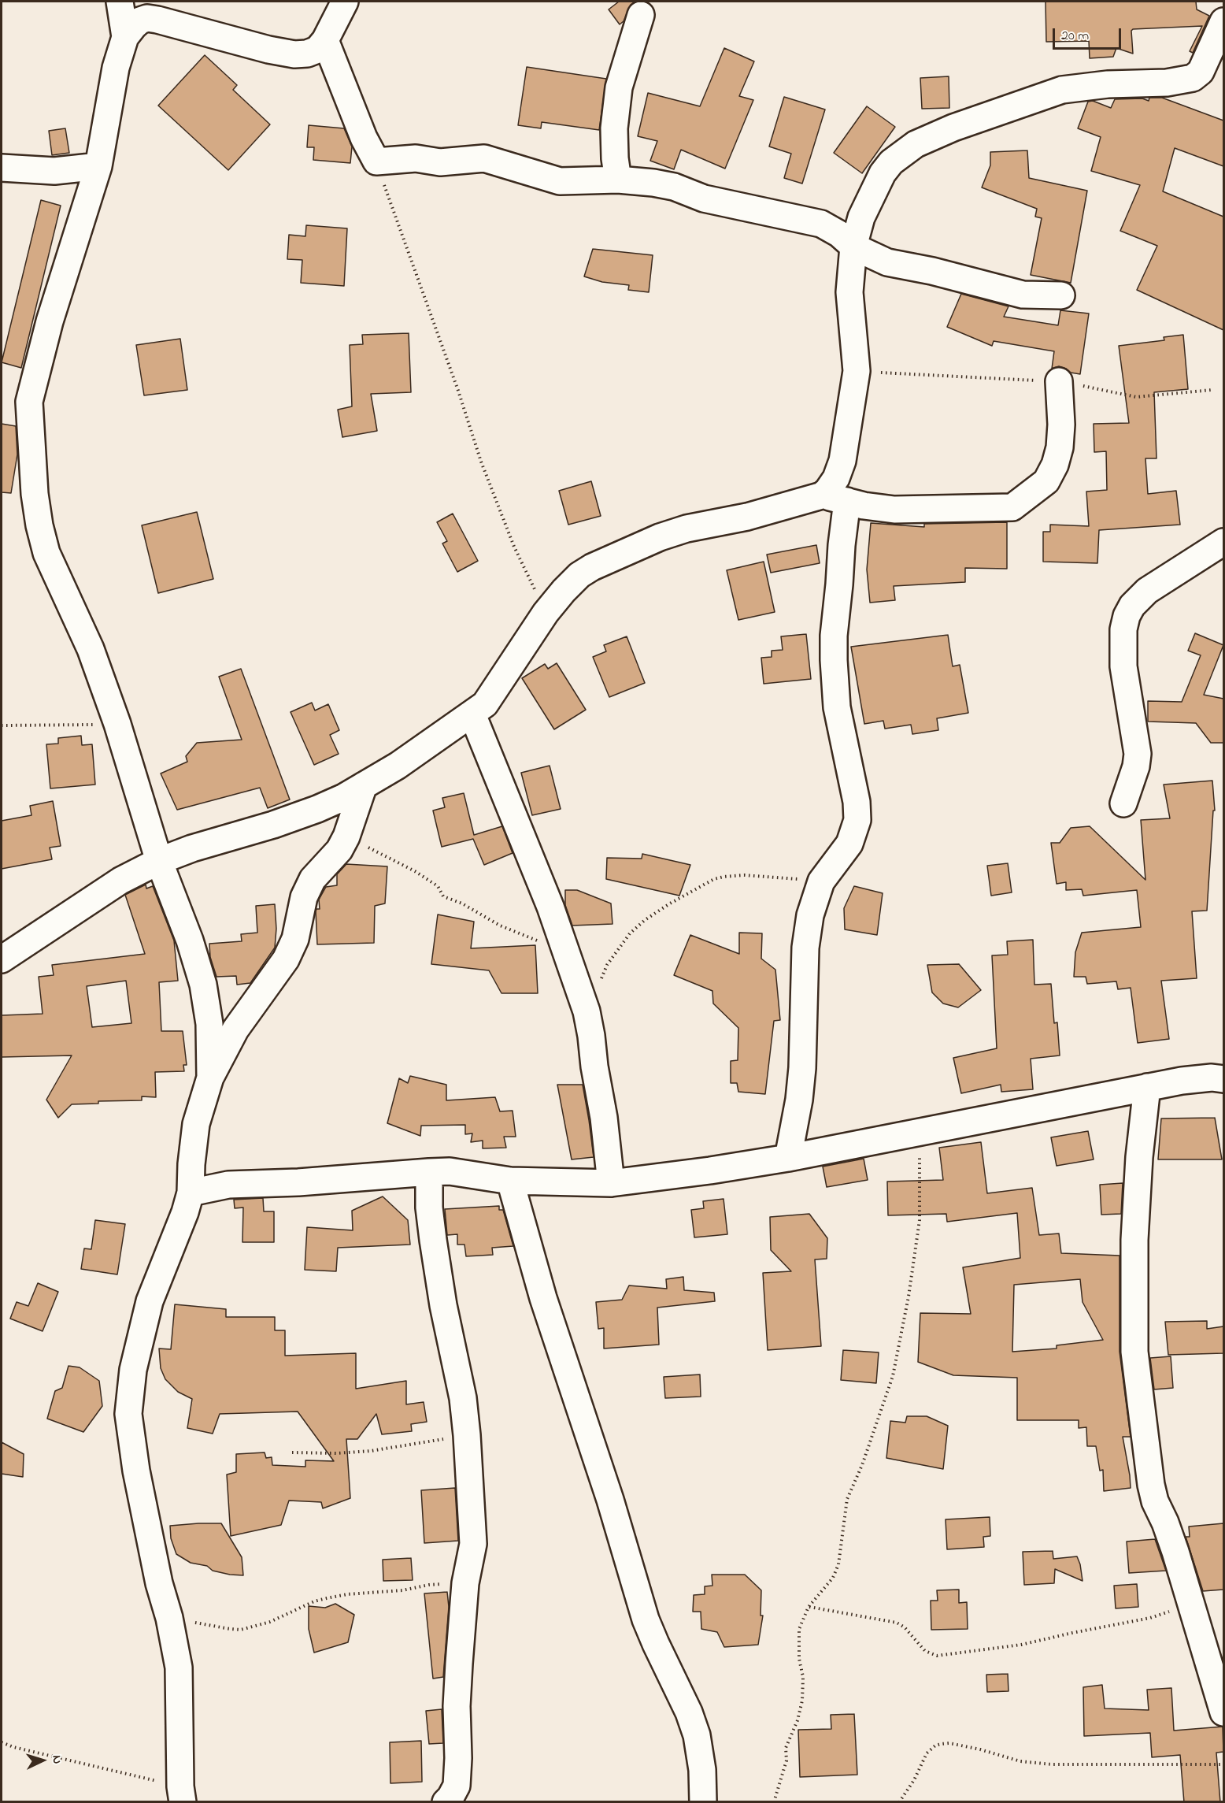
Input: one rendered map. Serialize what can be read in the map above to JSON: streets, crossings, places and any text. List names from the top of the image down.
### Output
{
  "scale_bar": "20 m",
  "north": "right"
}
